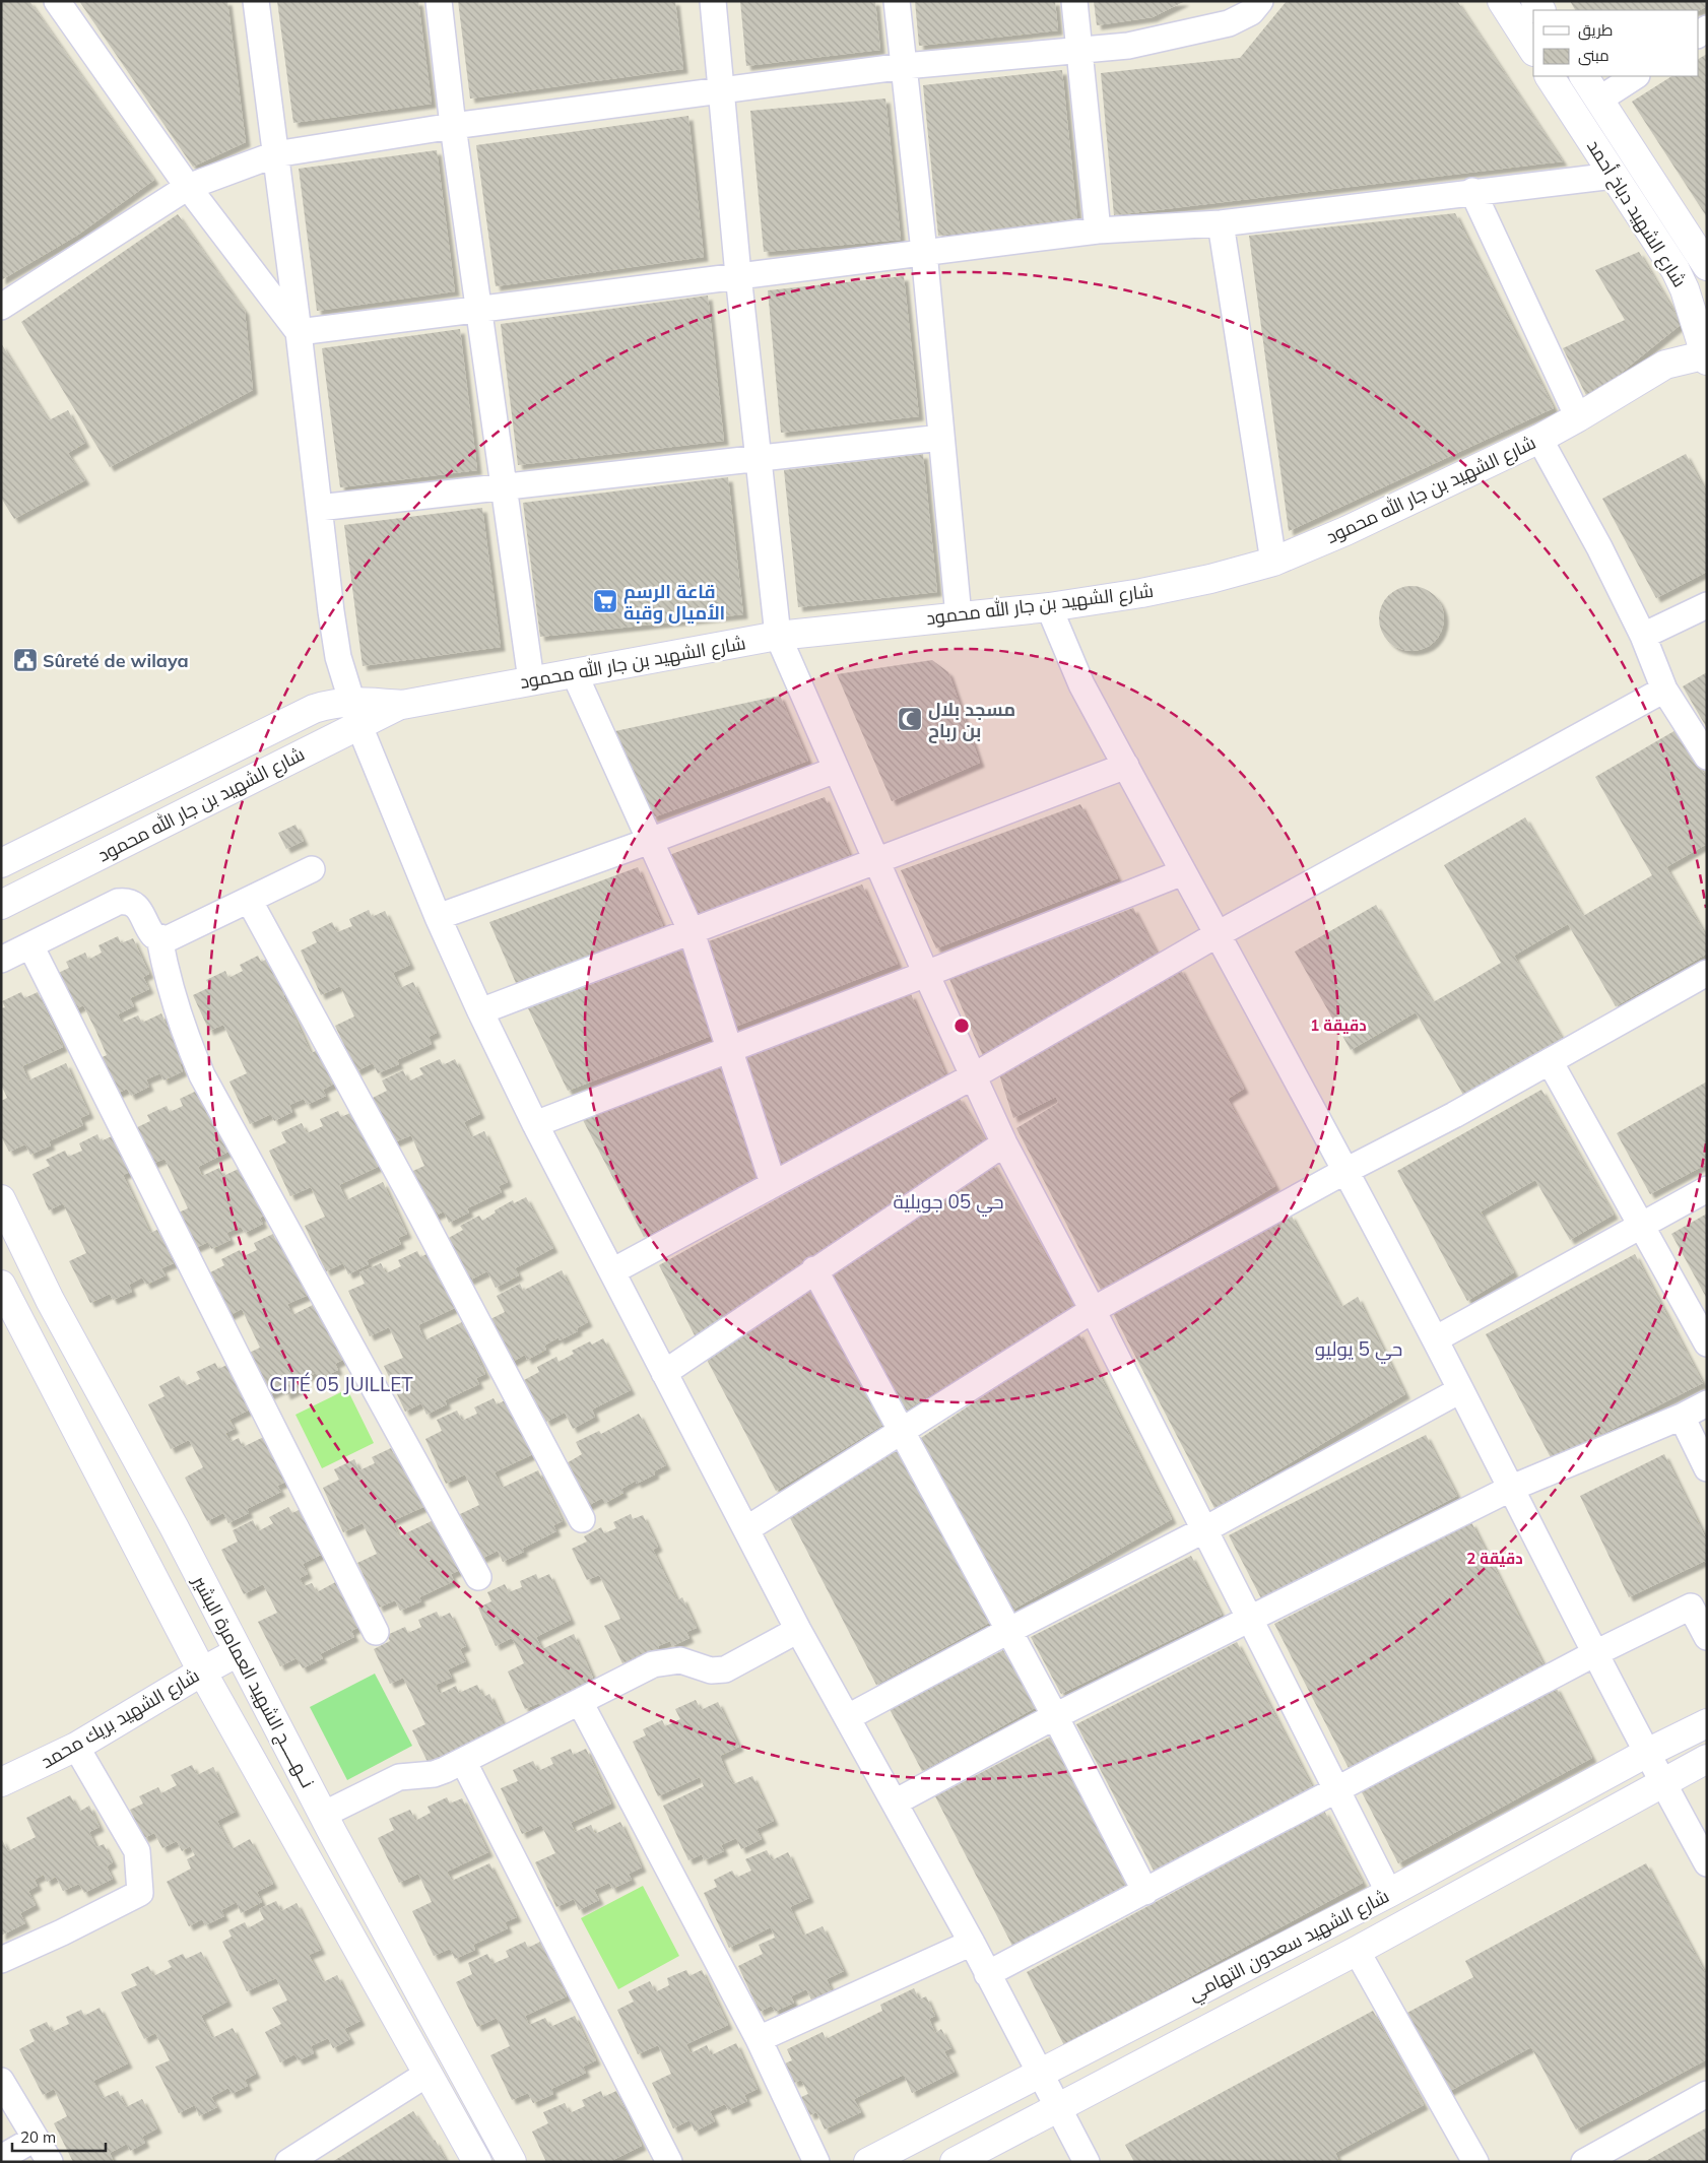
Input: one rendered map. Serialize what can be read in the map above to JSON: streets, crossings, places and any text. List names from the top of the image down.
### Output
{
  "streets": {
    "street": [
      "شارع الشهيد دباخ أحمد",
      "شارع الشهيد بن جار الله محمود",
      "نــهـــــج الشهيد العمامرة البشير",
      "شارع الشهيد بريك محمد",
      "شارع الشهيد سعدون التهامي"
    ]
  },
  "crossings": [
    ["شارع الشهيد دباخ أحمد", "شارع الشهيد بن جار الله محمود"],
    ["نــهـــــج الشهيد العمامرة البشير", "شارع الشهيد بريك محمد"]
  ],
  "districts": ["حي 05 جويلية", "حي 5 يوليو", "CITÉ 05 JUILLET"],
  "places": {
    "supermarket": ["قاعة الرسم الأميال وقبة"],
    "public building": ["Sûreté de wilaya"],
    "mosque": ["مسجد بلال بن رباح"]
  },
  "legend": ["طريق", "مبنى"],
  "scale_bar": "20 m",
  "rings": ["1 دقيقة", "2 دقيقة"]
}
